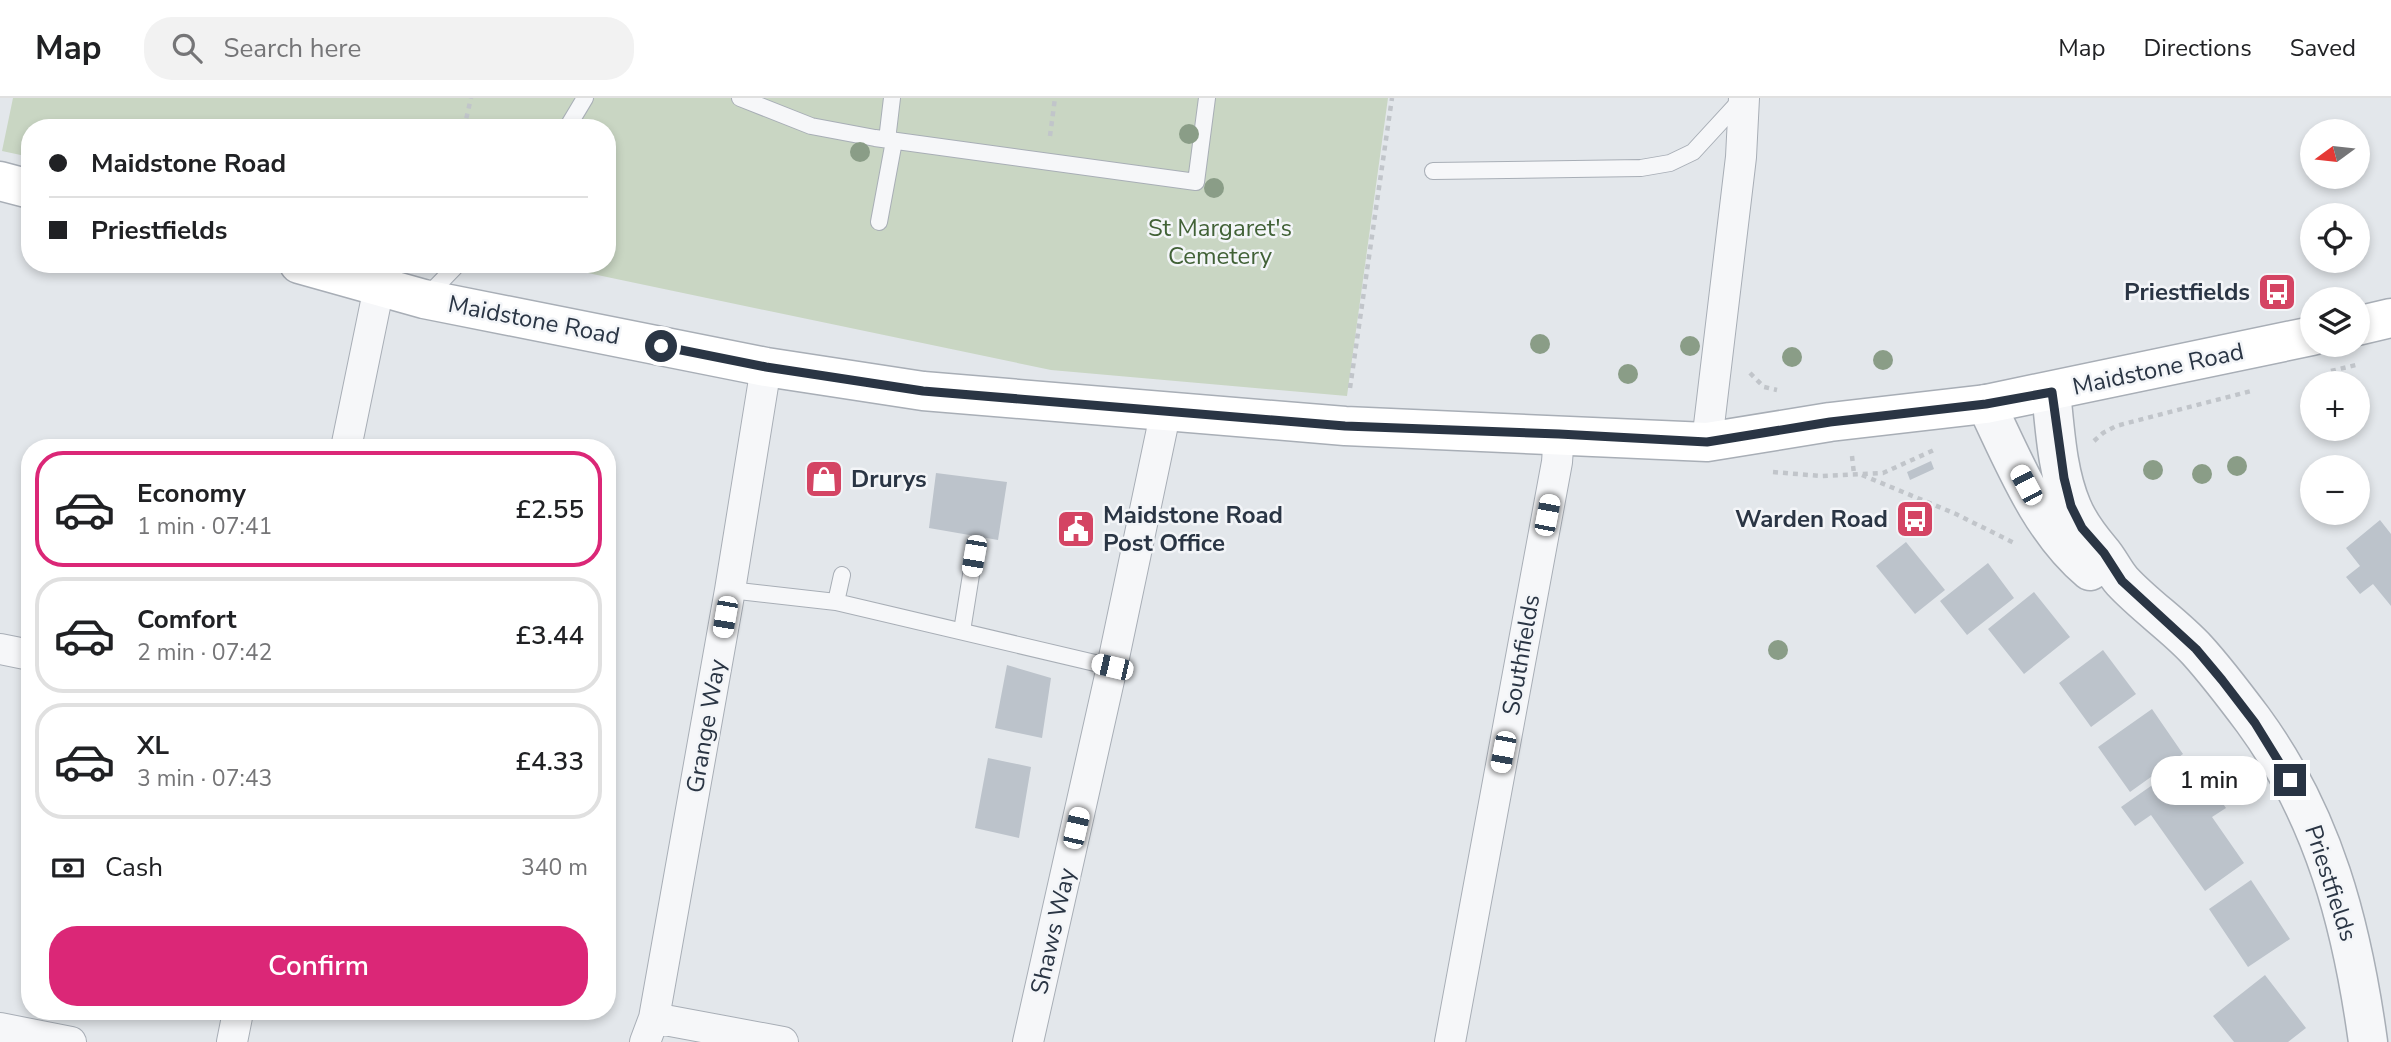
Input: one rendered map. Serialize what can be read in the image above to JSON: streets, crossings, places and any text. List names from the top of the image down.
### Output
{
  "streets": {
    "main road": ["Maidstone Road"],
    "street": [
      "Southfields",
      "Grange Way",
      "Priestfields",
      "Shaws Way"
    ]
  },
  "crossings": [
    ["Maidstone Road", "Southfields"],
    ["Maidstone Road", "Grange Way"],
    ["Maidstone Road", "Priestfields"],
    ["Maidstone Road", "Shaws Way"]
  ],
  "parks": ["St Margaret's Cemetery"],
  "places": {
    "bus stop": ["Priestfields", "Warden Road"],
    "shop": ["Drurys"],
    "public building": ["Maidstone Road Post Office"]
  },
  "north": "left",
  "page": {
    "header": "Map",
    "search": "Search here",
    "nav": ["Map", "Directions", "Saved"],
    "map_buttons": ["+", "−"],
    "banner": ["Maidstone Road", "Priestfields"],
    "list": [
      {
        "name": "Economy",
        "note": "1 min · 07:41",
        "value": "£2.55"
      },
      {
        "name": "Comfort",
        "note": "2 min · 07:42",
        "value": "£3.44"
      },
      {
        "name": "XL",
        "note": "3 min · 07:43",
        "value": "£4.33"
      }
    ],
    "bubble": "1 min",
    "pay": ["Cash", "340 m"],
    "buttons": "Confirm"
  }
}
